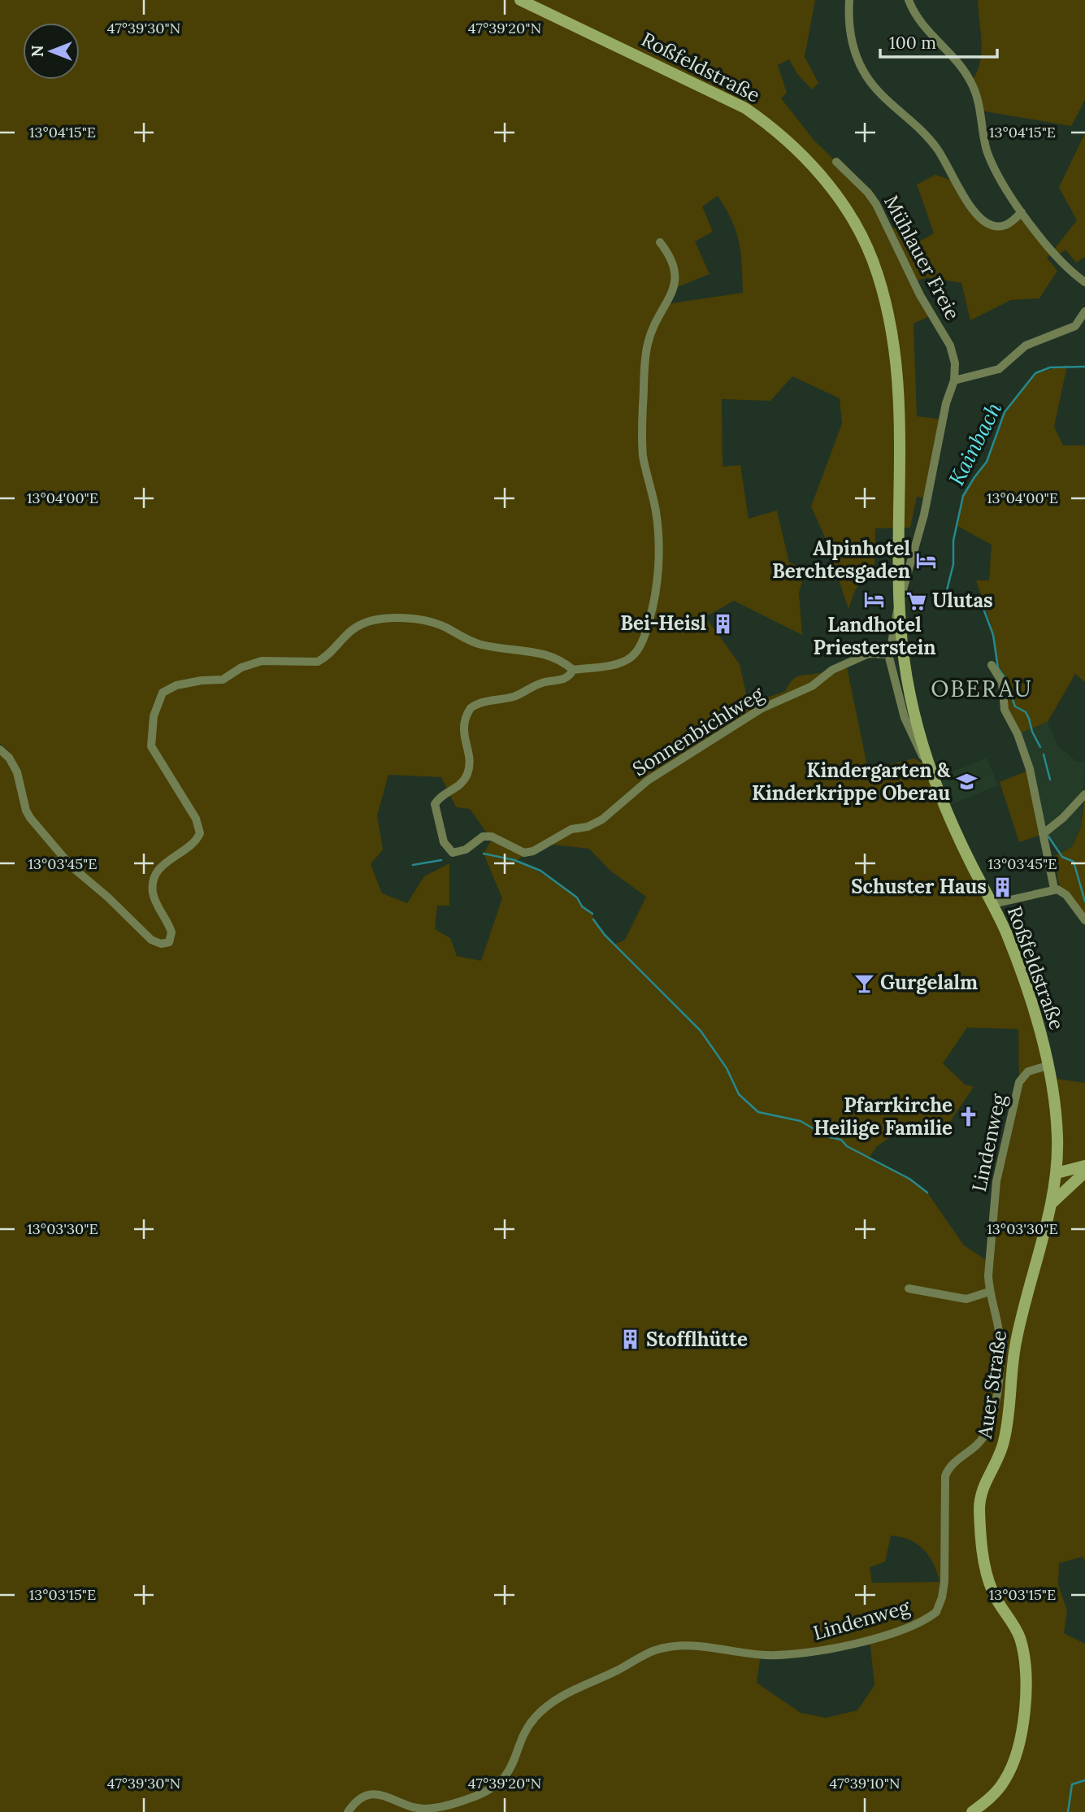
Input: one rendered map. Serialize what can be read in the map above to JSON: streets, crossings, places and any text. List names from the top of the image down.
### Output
{
  "streets": {
    "main road": ["Roßfeldstraße", "Auer Straße"],
    "street": ["Mühlauer Freie", "Sonnenbichlweg", "Lindenweg"]
  },
  "crossings": [
    ["Roßfeldstraße", "Mühlauer Freie"],
    ["Roßfeldstraße", "Sonnenbichlweg"],
    ["Roßfeldstraße", "Lindenweg"],
    ["Roßfeldstraße", "Auer Straße"]
  ],
  "districts": ["OBERAU"],
  "water": ["Kainbach"],
  "places": {
    "hotel": ["Alpinhotel Berchtesgaden", "Landhotel Priesterstein"],
    "supermarket": ["Ulutas"],
    "building": ["Bei-Heisl", "Schuster Haus", "Stofflhütte"],
    "school or university": ["Kindergarten & Kinderkrippe Oberau"],
    "bar": ["Gurgelalm"],
    "church": ["Pfarrkirche Heilige Familie"]
  },
  "scale_bar": "100 m",
  "north": "left",
  "coordinates": [
    "47°39'30\"N",
    "47°39'20\"N",
    "13°04'15\"E",
    "13°04'00\"E",
    "13°03'45\"E",
    "13°03'30\"E",
    "13°03'15\"E",
    "47°39'10\"N"
  ]
}
